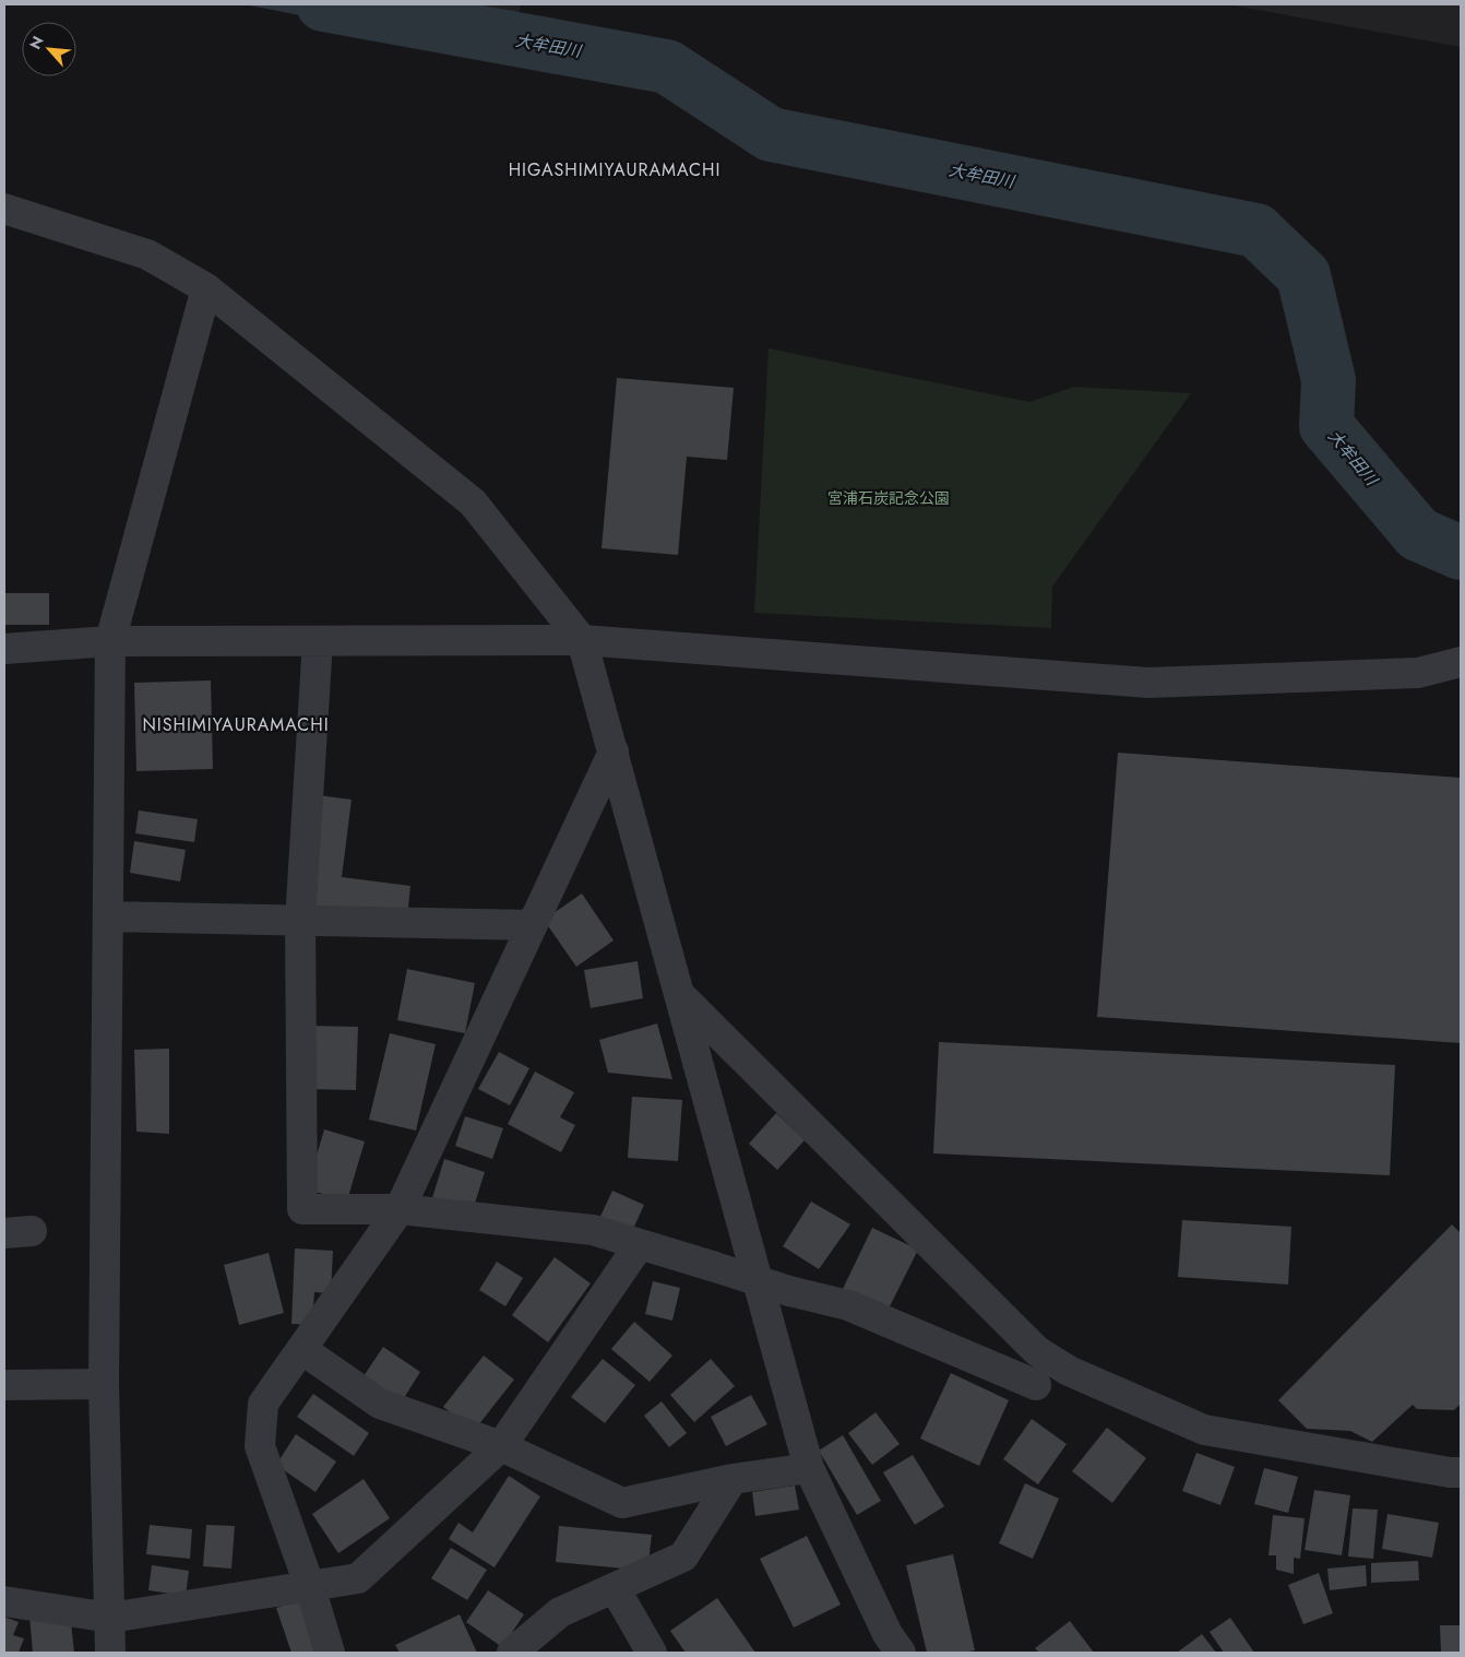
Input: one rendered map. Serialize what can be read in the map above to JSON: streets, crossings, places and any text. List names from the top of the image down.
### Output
{
  "districts": ["HIGASHIMIYAURAMACHI", "NISHIMIYAURAMACHI"],
  "water": ["大牟田川"],
  "parks": ["宮浦石炭記念公園"],
  "north": "top left"
}
